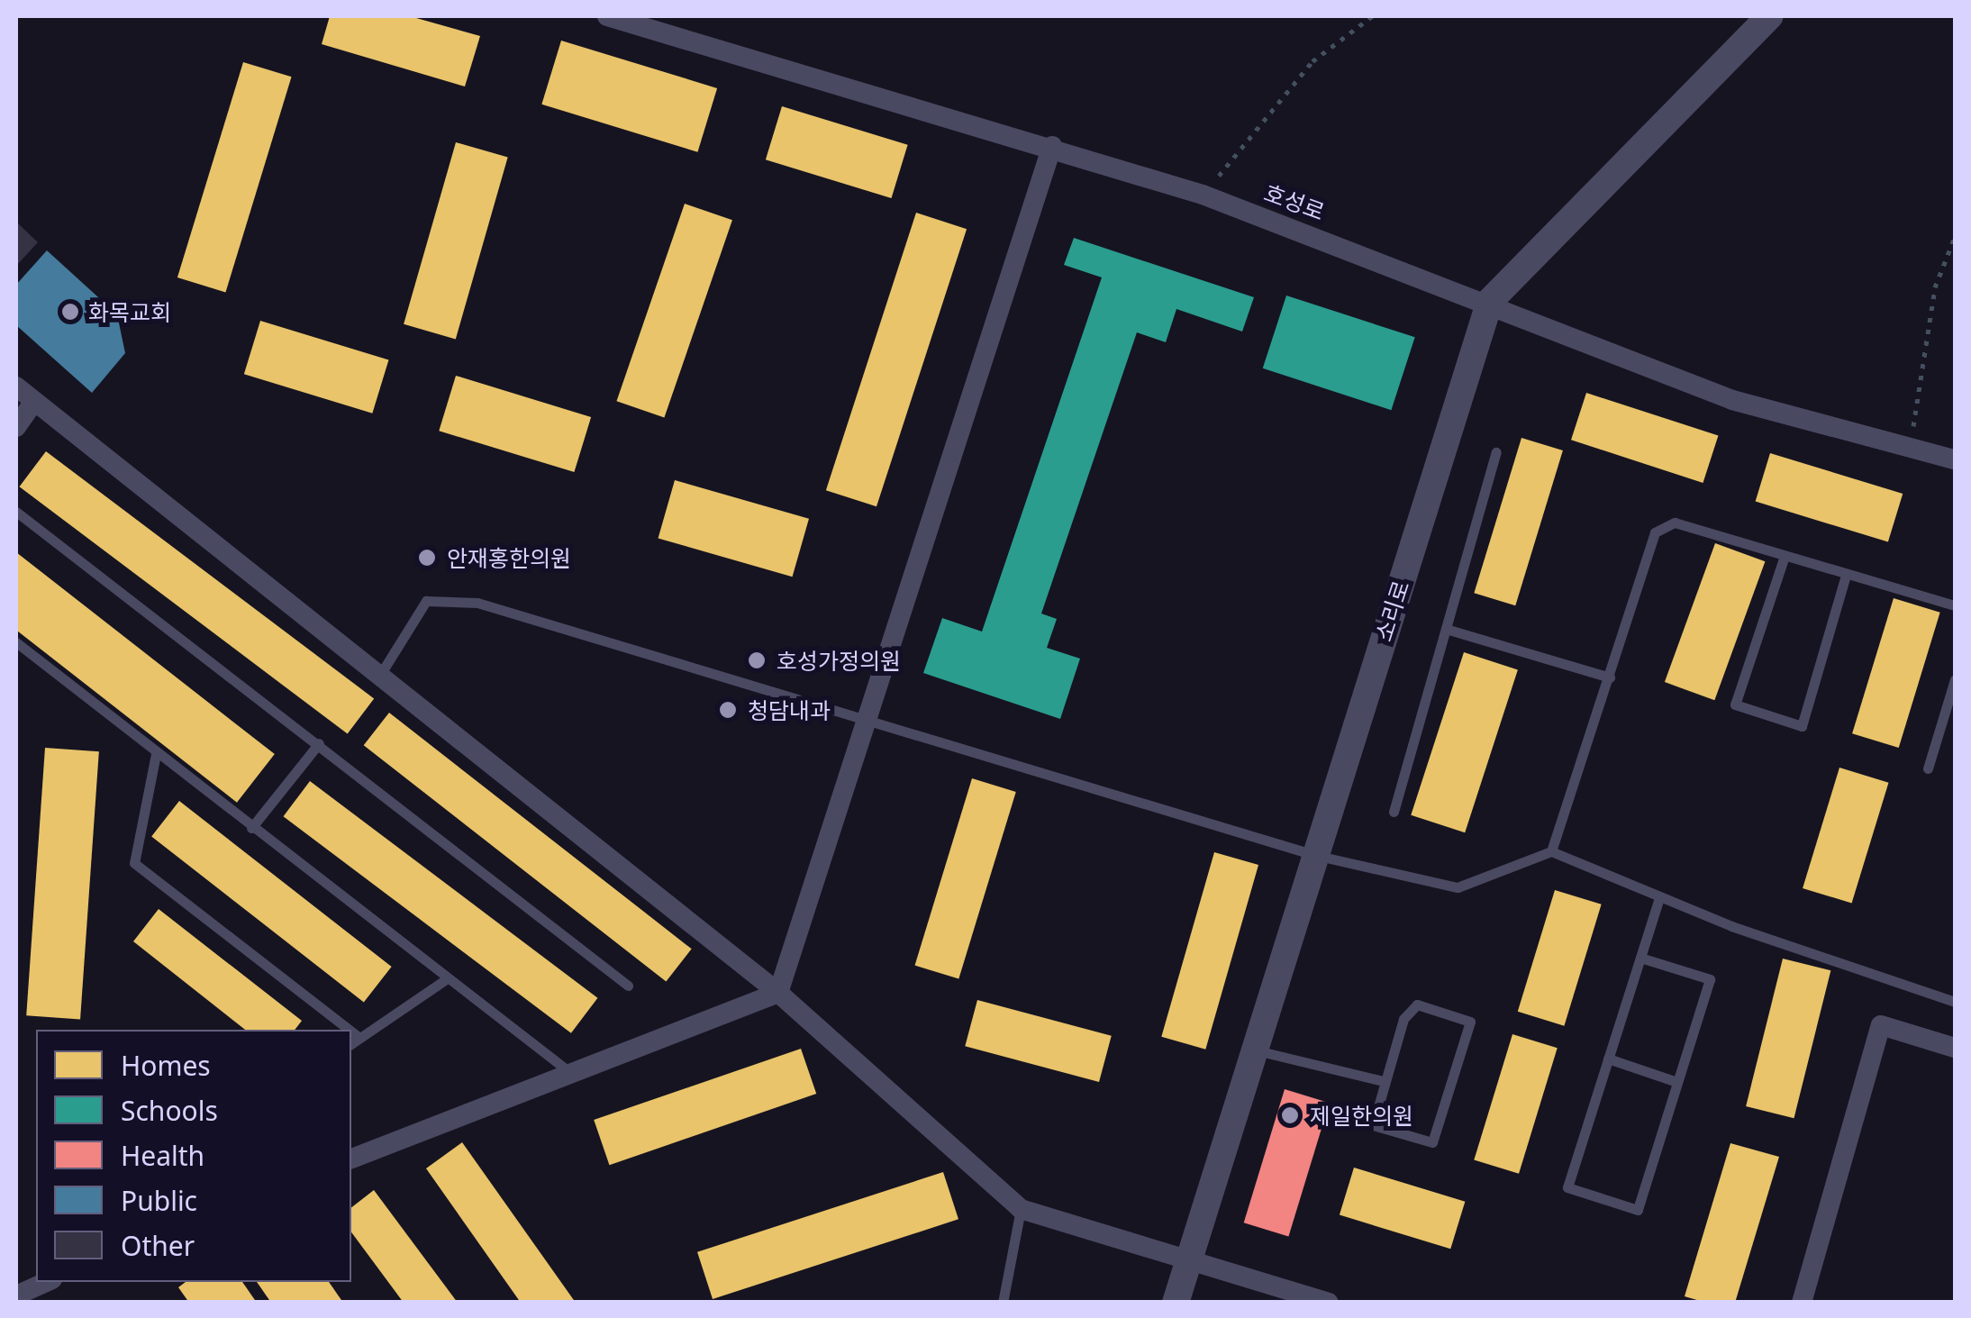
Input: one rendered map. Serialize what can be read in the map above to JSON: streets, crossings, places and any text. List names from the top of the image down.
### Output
{
  "streets": {
    "street": ["호성로", "소리로"]
  },
  "crossings": [
    ["호성로", "소리로"]
  ],
  "places": [
    "화목교회",
    "안재홍한의원",
    "호성가정의원",
    "청담내과",
    "제일한의원"
  ],
  "legend": [
    "Homes",
    "Schools",
    "Health",
    "Public",
    "Other"
  ]
}
